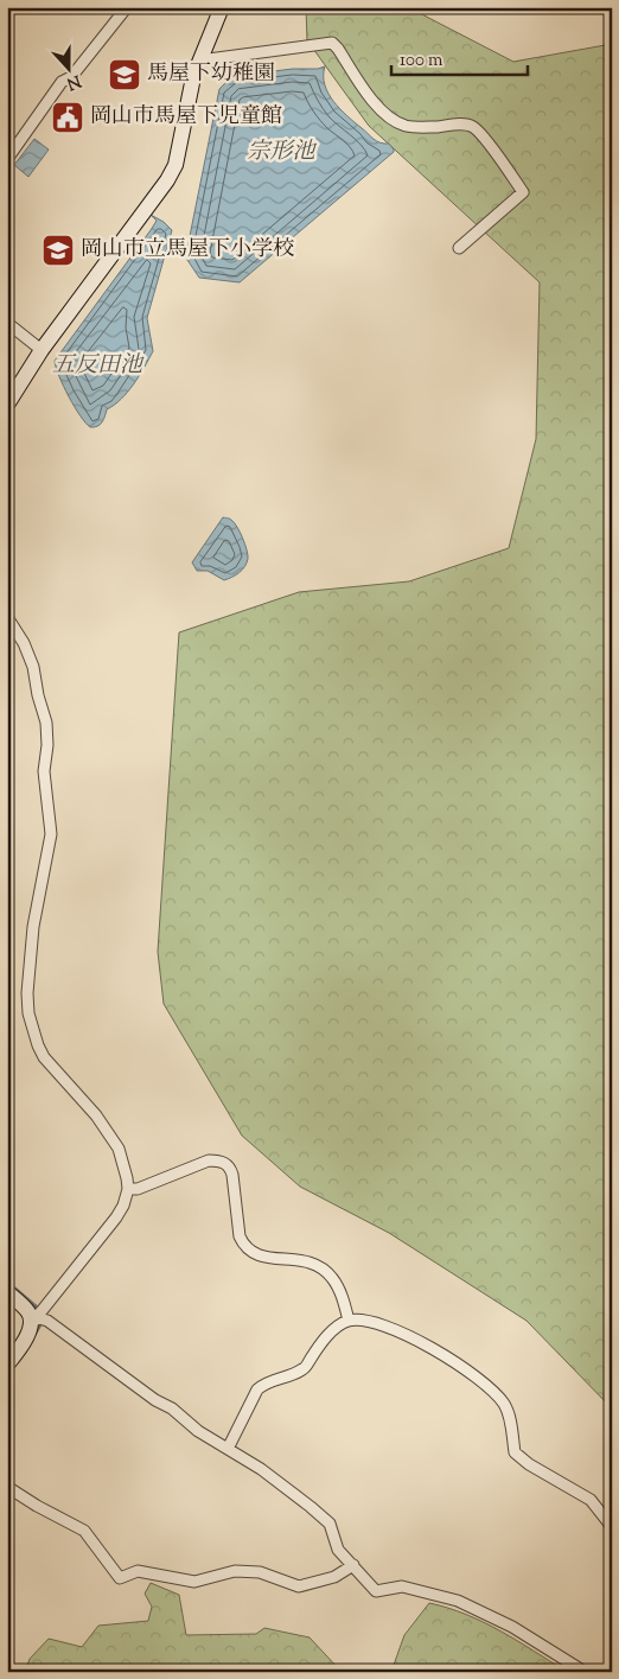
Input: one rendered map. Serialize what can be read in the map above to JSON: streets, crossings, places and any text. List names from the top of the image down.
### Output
{
  "water": ["宗形池", "五反田池"],
  "places": {
    "school or university": ["馬屋下幼稚園", "岡山市立馬屋下小学校"],
    "public building": ["岡山市馬屋下児童館"]
  },
  "scale_bar": "100 m",
  "north": "bottom"
}
